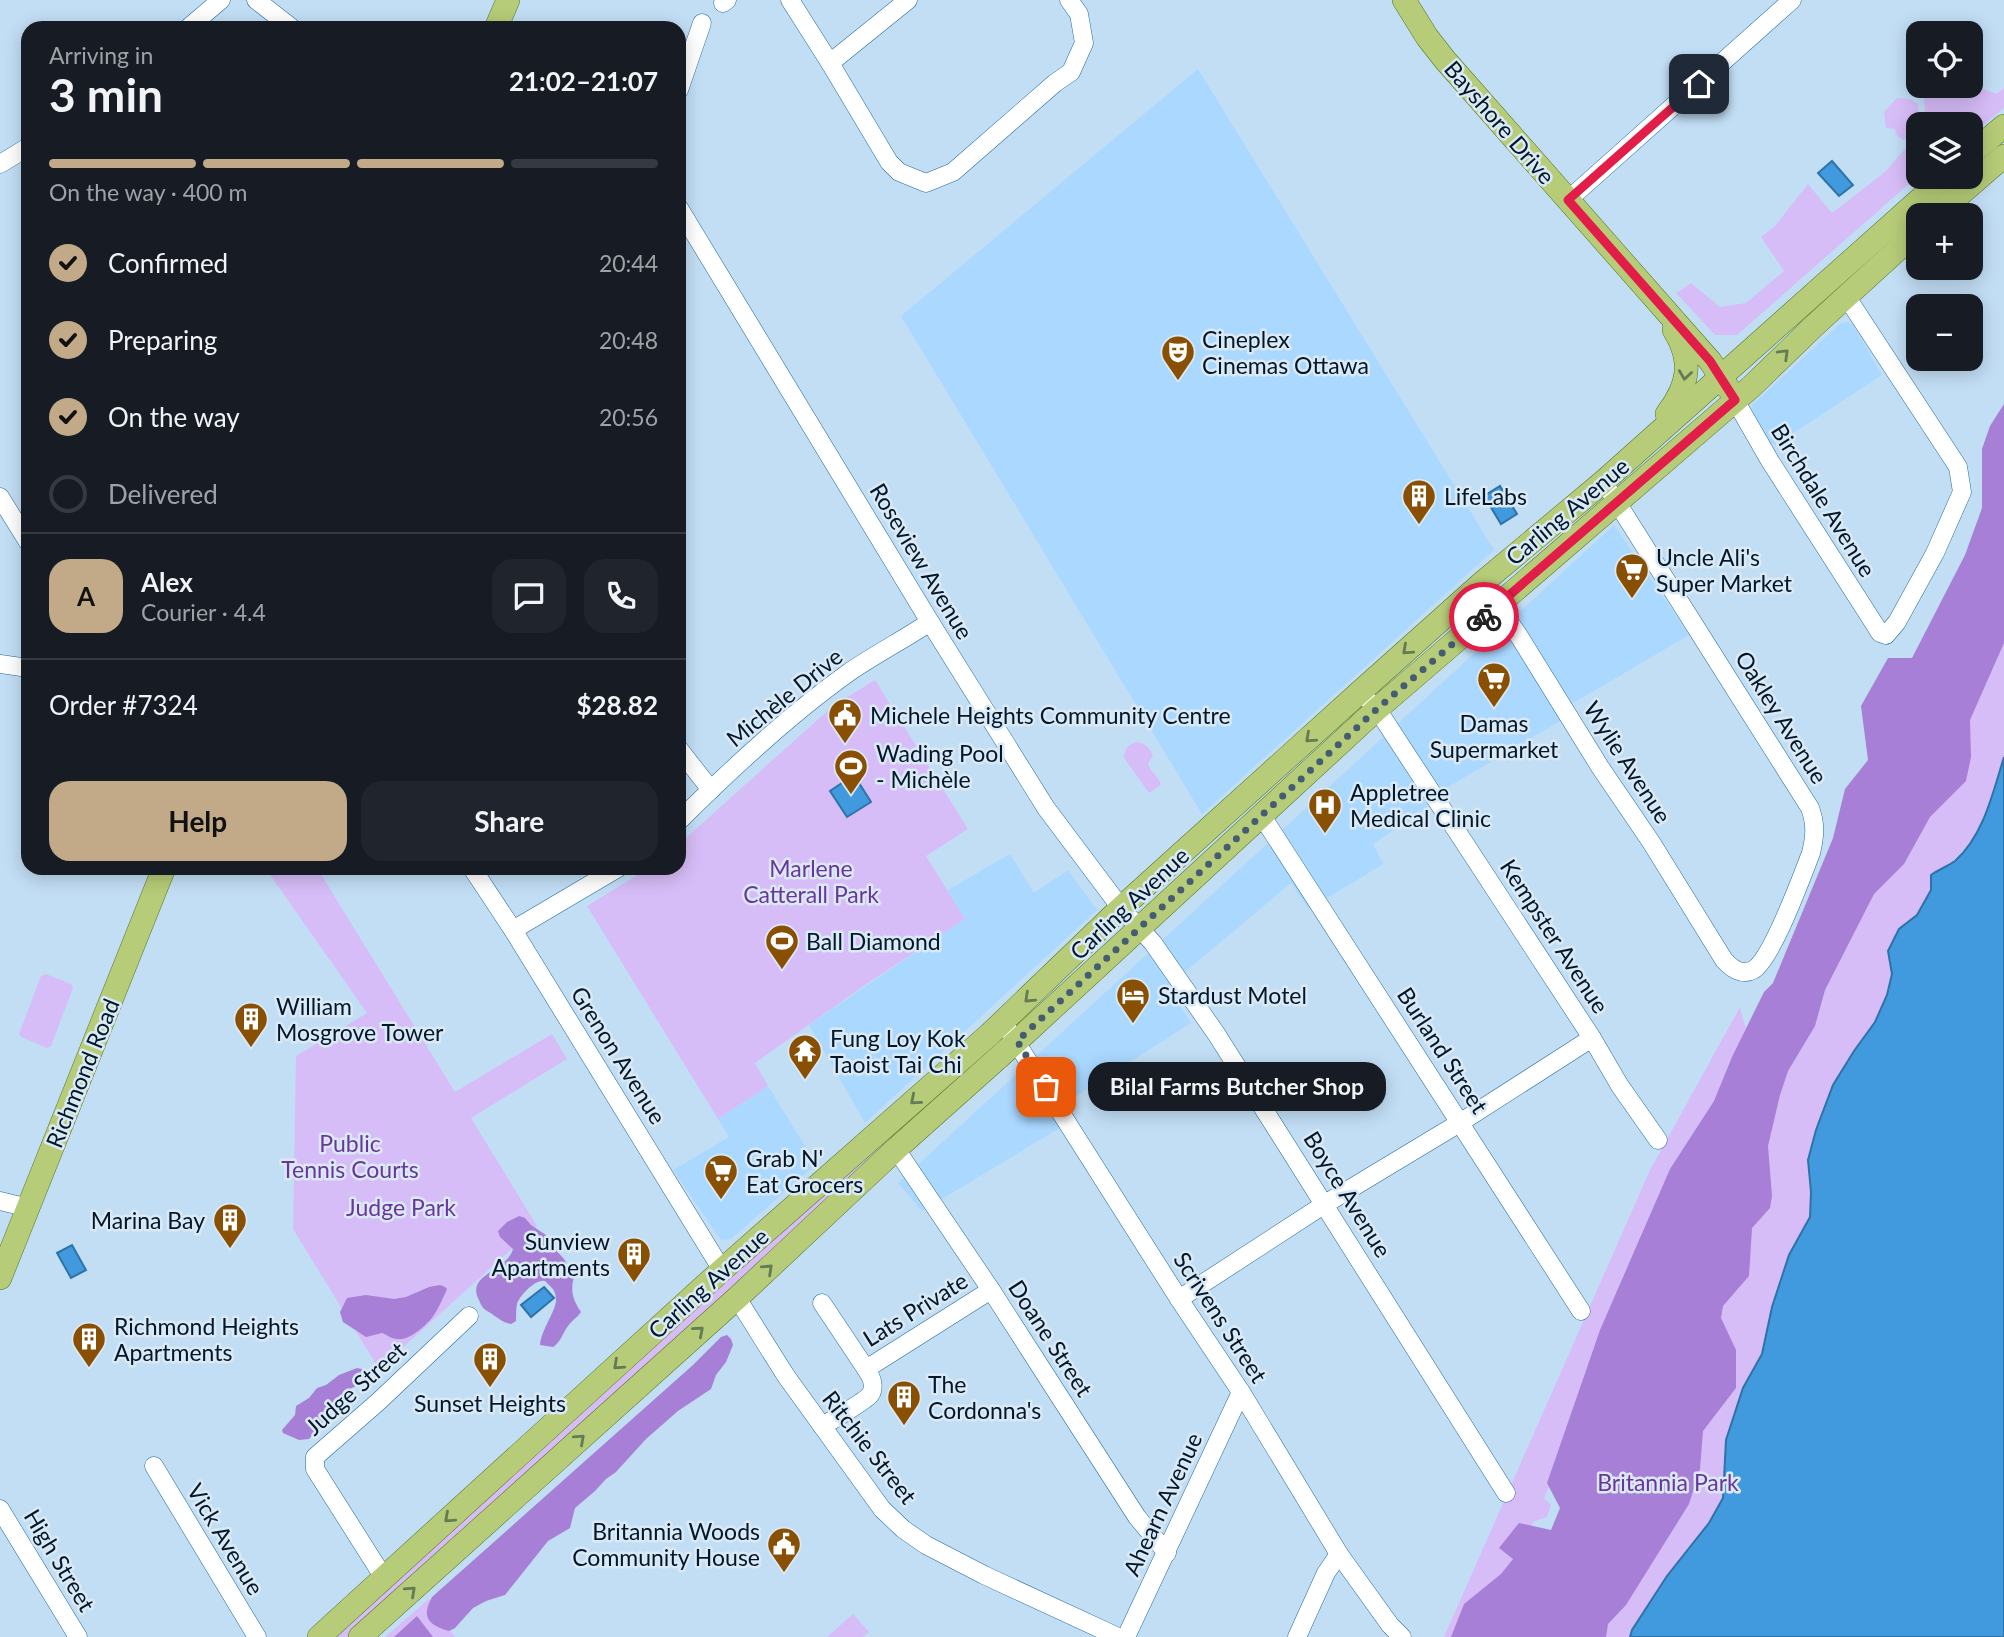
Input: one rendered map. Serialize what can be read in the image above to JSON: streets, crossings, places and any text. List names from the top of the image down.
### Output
{
  "streets": {
    "main road": ["Bayshore Drive", "Carling Avenue", "Richmond Road"],
    "street": [
      "Birchdale Avenue",
      "Roseview Avenue",
      "Michèle Drive",
      "Oakley Avenue",
      "Wylie Avenue",
      "Kempster Avenue",
      "Burland Street",
      "Grenon Avenue",
      "Boyce Avenue",
      "Lats Private",
      "Scrivens Street",
      "Doane Street",
      "Judge Street",
      "Ritchie Street",
      "Ahearn Avenue",
      "Vick Avenue",
      "High Street"
    ]
  },
  "crossings": [
    ["Bayshore Drive", "Birchdale Avenue"],
    ["Bayshore Drive", "Carling Avenue"],
    ["Birchdale Avenue", "Carling Avenue"],
    ["Carling Avenue", "Roseview Avenue"],
    ["Carling Avenue", "Oakley Avenue"],
    ["Carling Avenue", "Wylie Avenue"],
    ["Carling Avenue", "Kempster Avenue"],
    ["Carling Avenue", "Burland Street"],
    ["Carling Avenue", "Grenon Avenue"],
    ["Carling Avenue", "Boyce Avenue"],
    ["Carling Avenue", "Scrivens Street"],
    ["Carling Avenue", "Doane Street"],
    ["Carling Avenue", "Judge Street"],
    ["Carling Avenue", "Ritchie Street"],
    ["Roseview Avenue", "Michèle Drive"],
    ["Roseview Avenue", "Boyce Avenue"],
    ["Oakley Avenue", "Wylie Avenue"],
    ["Lats Private", "Doane Street"],
    ["Scrivens Street", "Ahearn Avenue"],
    ["Doane Street", "Ahearn Avenue"]
  ],
  "parks": [
    "Marlene Catterall Park",
    "Public Tennis Courts",
    "Judge Park",
    "Britannia Park"
  ],
  "places": {
    "theatre": ["Cineplex Cinemas Ottawa"],
    "building": [
      "LifeLabs",
      "William Mosgrove Tower",
      "Marina Bay",
      "Sunview Apartments",
      "Richmond Heights Apartments",
      "Sunset Heights",
      "The Cordonna's"
    ],
    "supermarket": ["Uncle Ali's Super Market", "Damas Supermarket", "Grab N' Eat Grocers"],
    "public building": ["Michele Heights Community Centre", "Britannia Woods Community House"],
    "sports": ["Wading Pool - Michèle", "Ball Diamond"],
    "hospital": ["Appletree Medical Clinic"],
    "hotel": ["Stardust Motel"],
    "temple": ["Fung Loy Kok Taoist Tai Chi"],
    "other": ["Bilal Farms Butcher Shop"]
  },
  "page": {
    "map_buttons": ["+", "−"],
    "heading": ["3 min", "Arriving in", "21:02–21:07"],
    "panel": [
      "Alex",
      "Courier · 4.4",
      "Order #7324",
      "$28.82"
    ],
    "bar": "On the way · 400 m",
    "list": [
      ["Confirmed", "20:44"],
      ["Preparing", "20:48"],
      ["On the way", "20:56"],
      "Delivered"
    ],
    "round": "A",
    "buttons": ["Help", "Share"],
    "bubble": "Bilal Farms Butcher Shop"
  }
}
